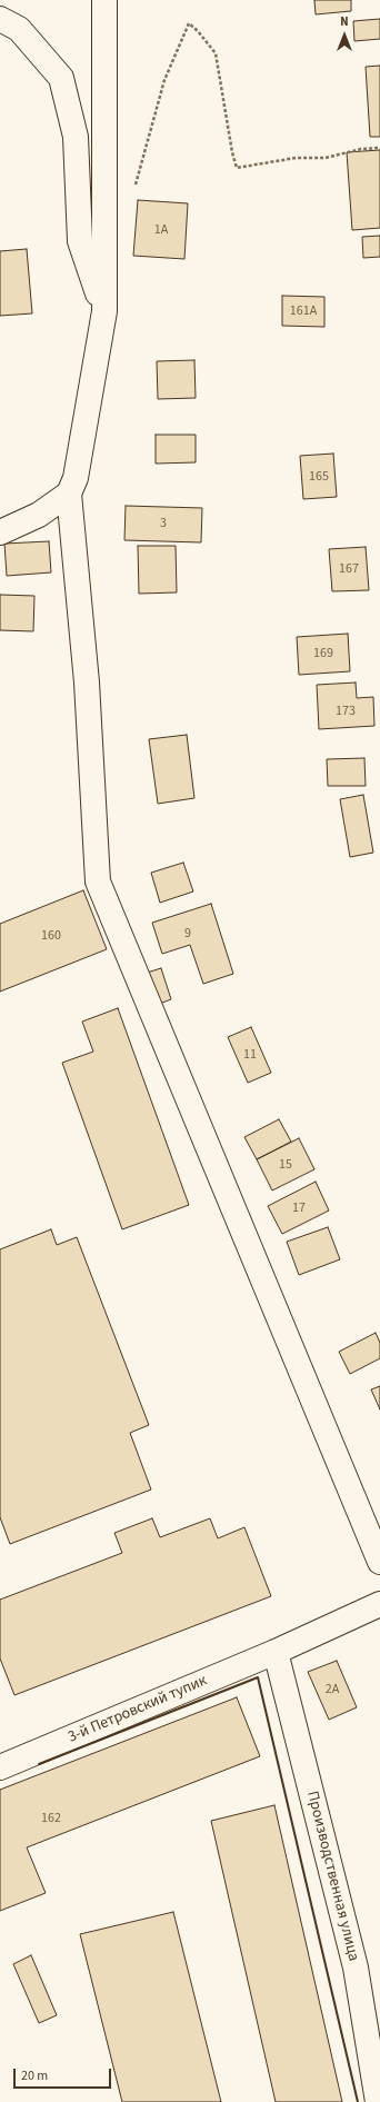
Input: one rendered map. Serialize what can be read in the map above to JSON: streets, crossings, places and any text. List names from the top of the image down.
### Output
{
  "streets": {
    "street": ["3-й Петровский тупик", "Производственная улица"]
  },
  "crossings": [
    ["3-й Петровский тупик", "Производственная улица"]
  ],
  "house_numbers": [
    "1А",
    "161А",
    "165",
    "3",
    "167",
    "169",
    "173",
    "9",
    "160",
    "11",
    "15",
    "17",
    "2А",
    "162"
  ],
  "scale_bar": "20 m",
  "north": "top"
}
